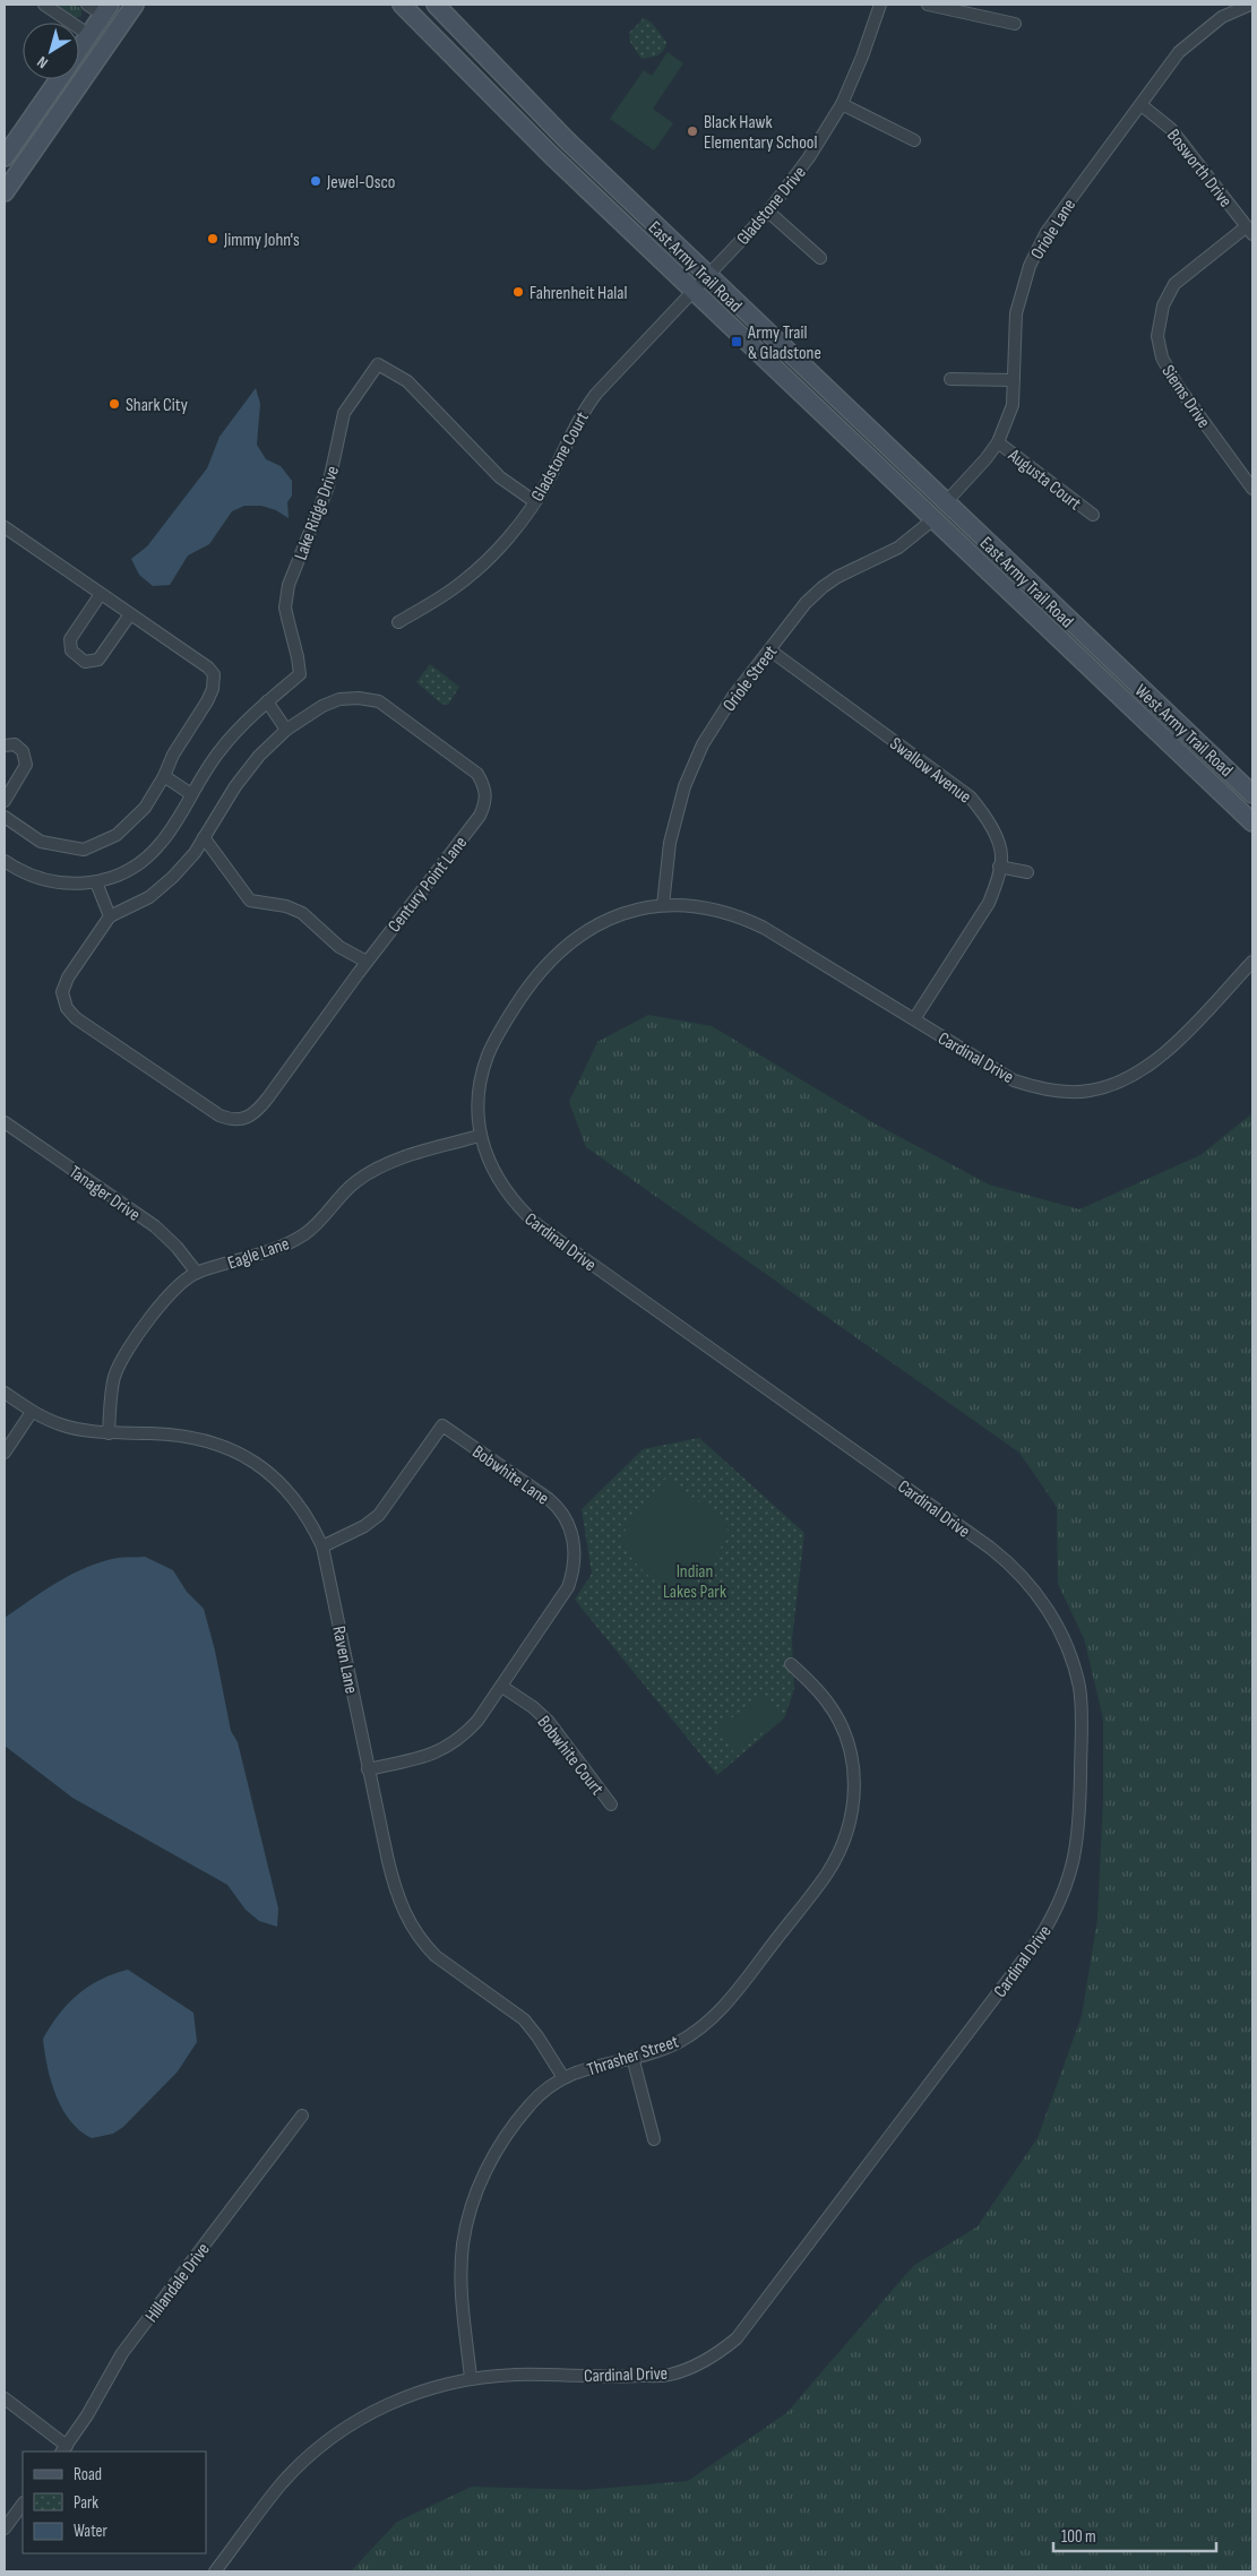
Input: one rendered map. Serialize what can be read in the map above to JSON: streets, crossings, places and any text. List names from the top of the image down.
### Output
{
  "streets": {
    "main road": ["East Army Trail Road", "West Army Trail Road"],
    "street": [
      "Bosworth Drive",
      "Gladstone Drive",
      "Oriole Lane",
      "Siems Drive",
      "Gladstone Court",
      "Augusta Court",
      "Lake Ridge Drive",
      "Oriole Street",
      "Swallow Avenue",
      "Century Point Lane",
      "Cardinal Drive",
      "Tanager Drive",
      "Eagle Lane",
      "Bobwhite Lane",
      "Raven Lane",
      "Bobwhite Court",
      "Thrasher Street",
      "Hillandale Drive"
    ]
  },
  "crossings": [
    ["Bosworth Drive", "Oriole Lane"],
    ["Bosworth Drive", "Siems Drive"],
    ["Gladstone Drive", "East Army Trail Road"],
    ["Gladstone Drive", "Gladstone Court"],
    ["Oriole Lane", "East Army Trail Road"],
    ["Oriole Lane", "Augusta Court"],
    ["East Army Trail Road", "Gladstone Court"],
    ["East Army Trail Road", "Oriole Street"],
    ["East Army Trail Road", "West Army Trail Road"],
    ["Gladstone Court", "Lake Ridge Drive"],
    ["Oriole Street", "Swallow Avenue"],
    ["Oriole Street", "Cardinal Drive"],
    ["Swallow Avenue", "Cardinal Drive"],
    ["Cardinal Drive", "Eagle Lane"],
    ["Cardinal Drive", "Thrasher Street"],
    ["Tanager Drive", "Eagle Lane"],
    ["Eagle Lane", "Raven Lane"],
    ["Bobwhite Lane", "Raven Lane"],
    ["Bobwhite Lane", "Bobwhite Court"],
    ["Raven Lane", "Thrasher Street"]
  ],
  "parks": ["Indian Lakes Park"],
  "places": {
    "other": [
      "Black Hawk Elementary School",
      "Jewel-Osco",
      "Jimmy John's",
      "Fahrenheit Halal",
      "Shark City"
    ],
    "transit": ["Army Trail & Gladstone"]
  },
  "legend": ["Road", "Park", "Water"],
  "scale_bar": "100 m",
  "north": "bottom left"
}
